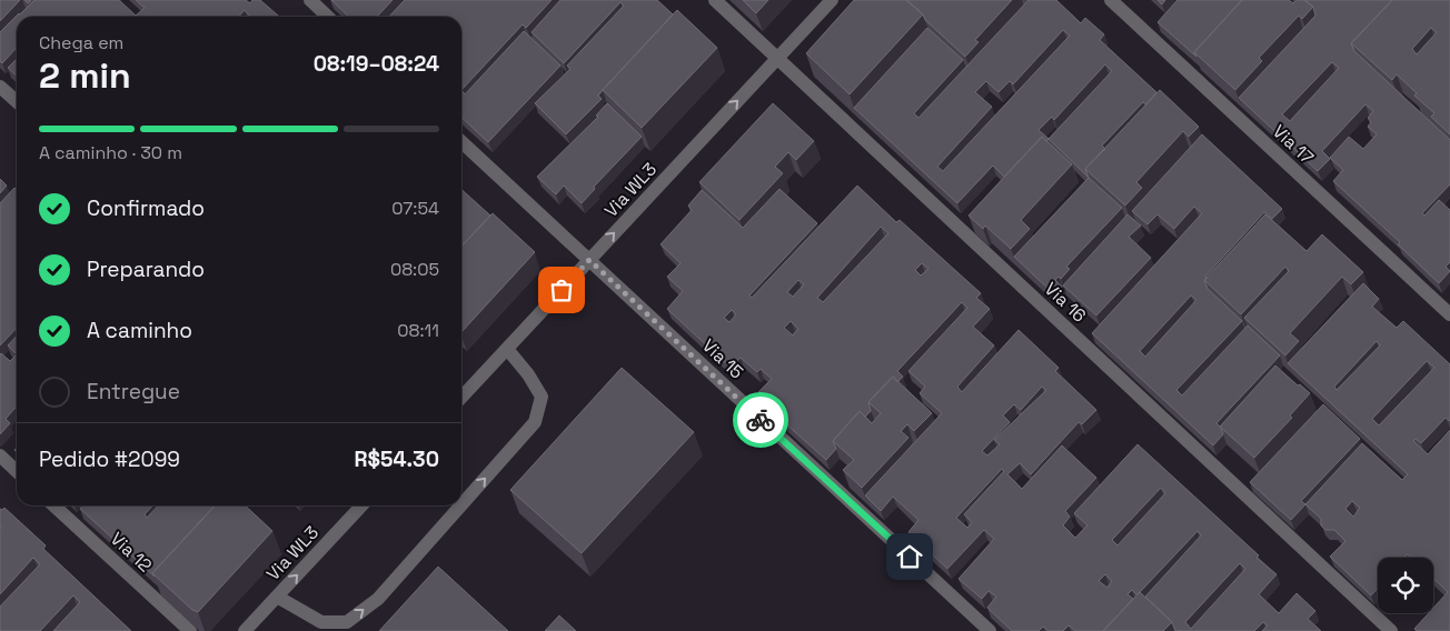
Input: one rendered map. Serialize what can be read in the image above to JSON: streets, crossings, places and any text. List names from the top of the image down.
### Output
{
  "streets": {
    "street": [
      "Via 17",
      "Via WL3",
      "Via 16",
      "Via 15",
      "Via 12"
    ]
  },
  "crossings": [
    ["Via WL3", "Via 16"],
    ["Via WL3", "Via 15"]
  ],
  "one_way": ["Via WL3"],
  "page": {
    "heading": ["2 min", "Chega em", "08:19–08:24"],
    "panel": ["Pedido #2099", "R$54.30"],
    "bar": "A caminho · 30 m",
    "list": [
      ["Confirmado", "07:54"],
      ["Preparando", "08:05"],
      ["A caminho", "08:11"],
      "Entregue"
    ]
  }
}
